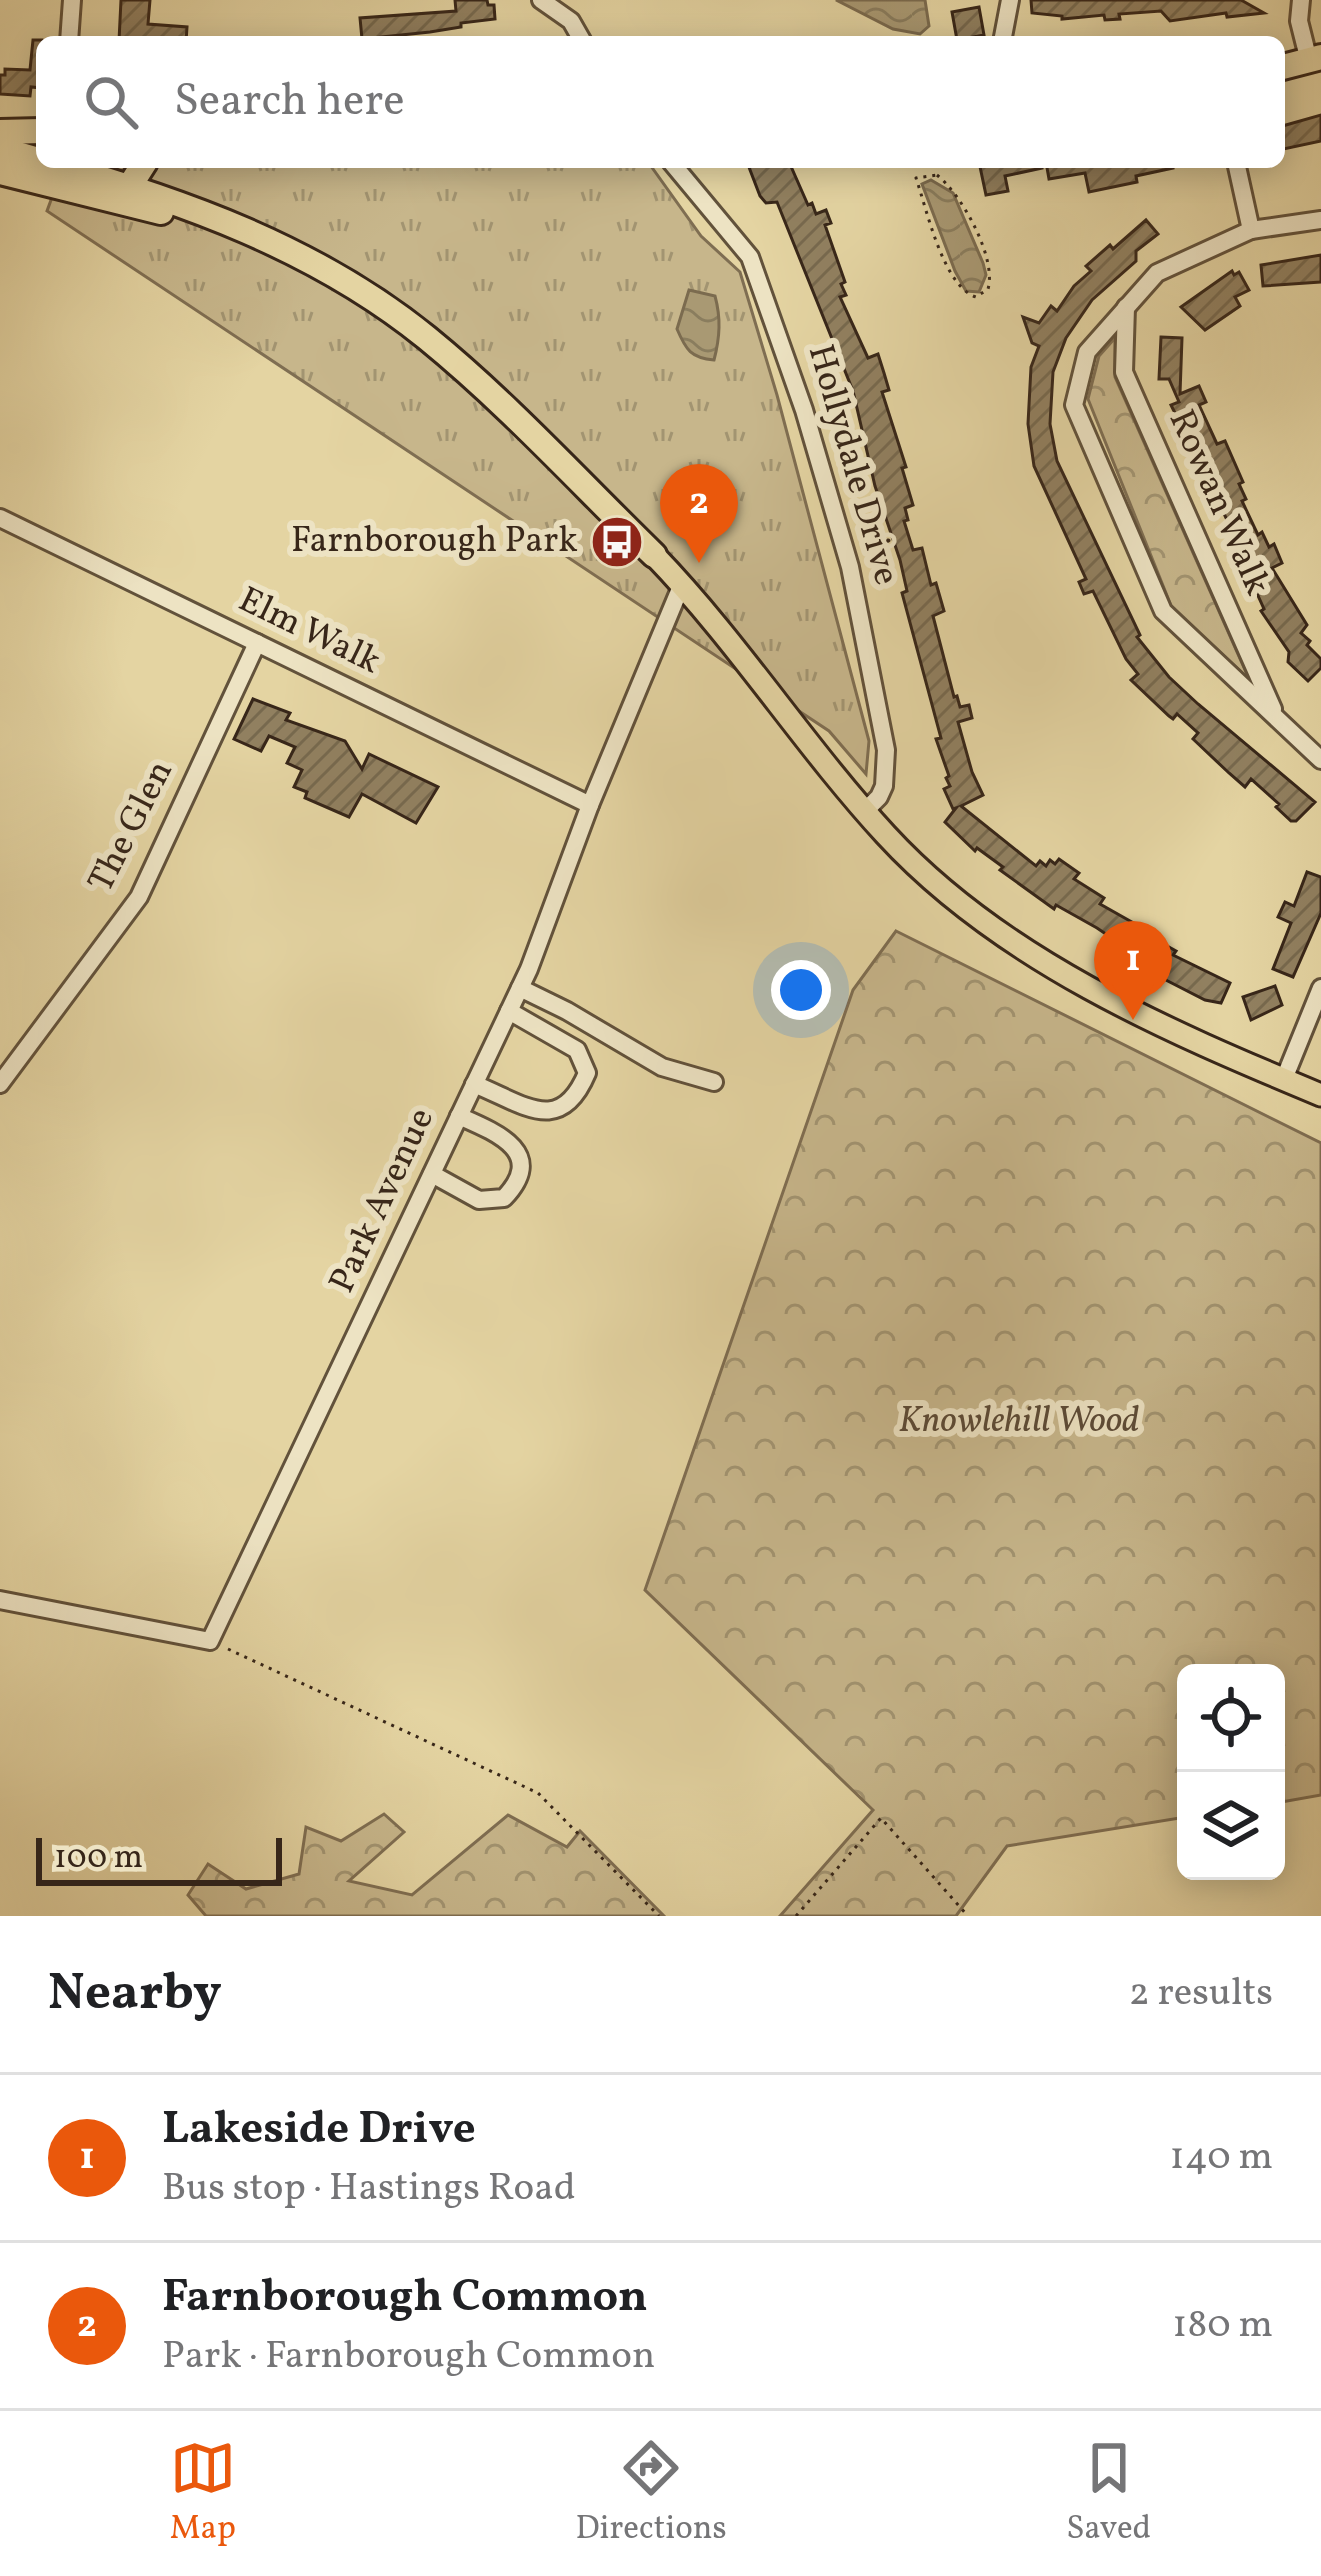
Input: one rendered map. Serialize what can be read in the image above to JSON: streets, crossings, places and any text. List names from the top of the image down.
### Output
{
  "streets": {
    "street": [
      "Hollydale Drive",
      "Rowan Walk",
      "Elm Walk",
      "The Glen",
      "Park Avenue"
    ]
  },
  "crossings": [
    ["Elm Walk", "The Glen"],
    ["Elm Walk", "Park Avenue"]
  ],
  "parks": ["Knowlehill Wood"],
  "places": {
    "bus stop": ["Farnborough Park"]
  },
  "scale_bar": "100 m",
  "page": {
    "search": "Search here",
    "pins": ["2", "1"],
    "scale": "100 m",
    "heading": ["Nearby", "2 results"],
    "list": [
      {
        "mark": "1",
        "name": "Lakeside Drive",
        "note": "Bus stop · Hastings Road",
        "value": "140 m"
      },
      {
        "mark": "2",
        "name": "Farnborough Common",
        "note": "Park · Farnborough Common",
        "value": "180 m"
      }
    ],
    "nav": ["Map", "Directions", "Saved"]
  }
}
